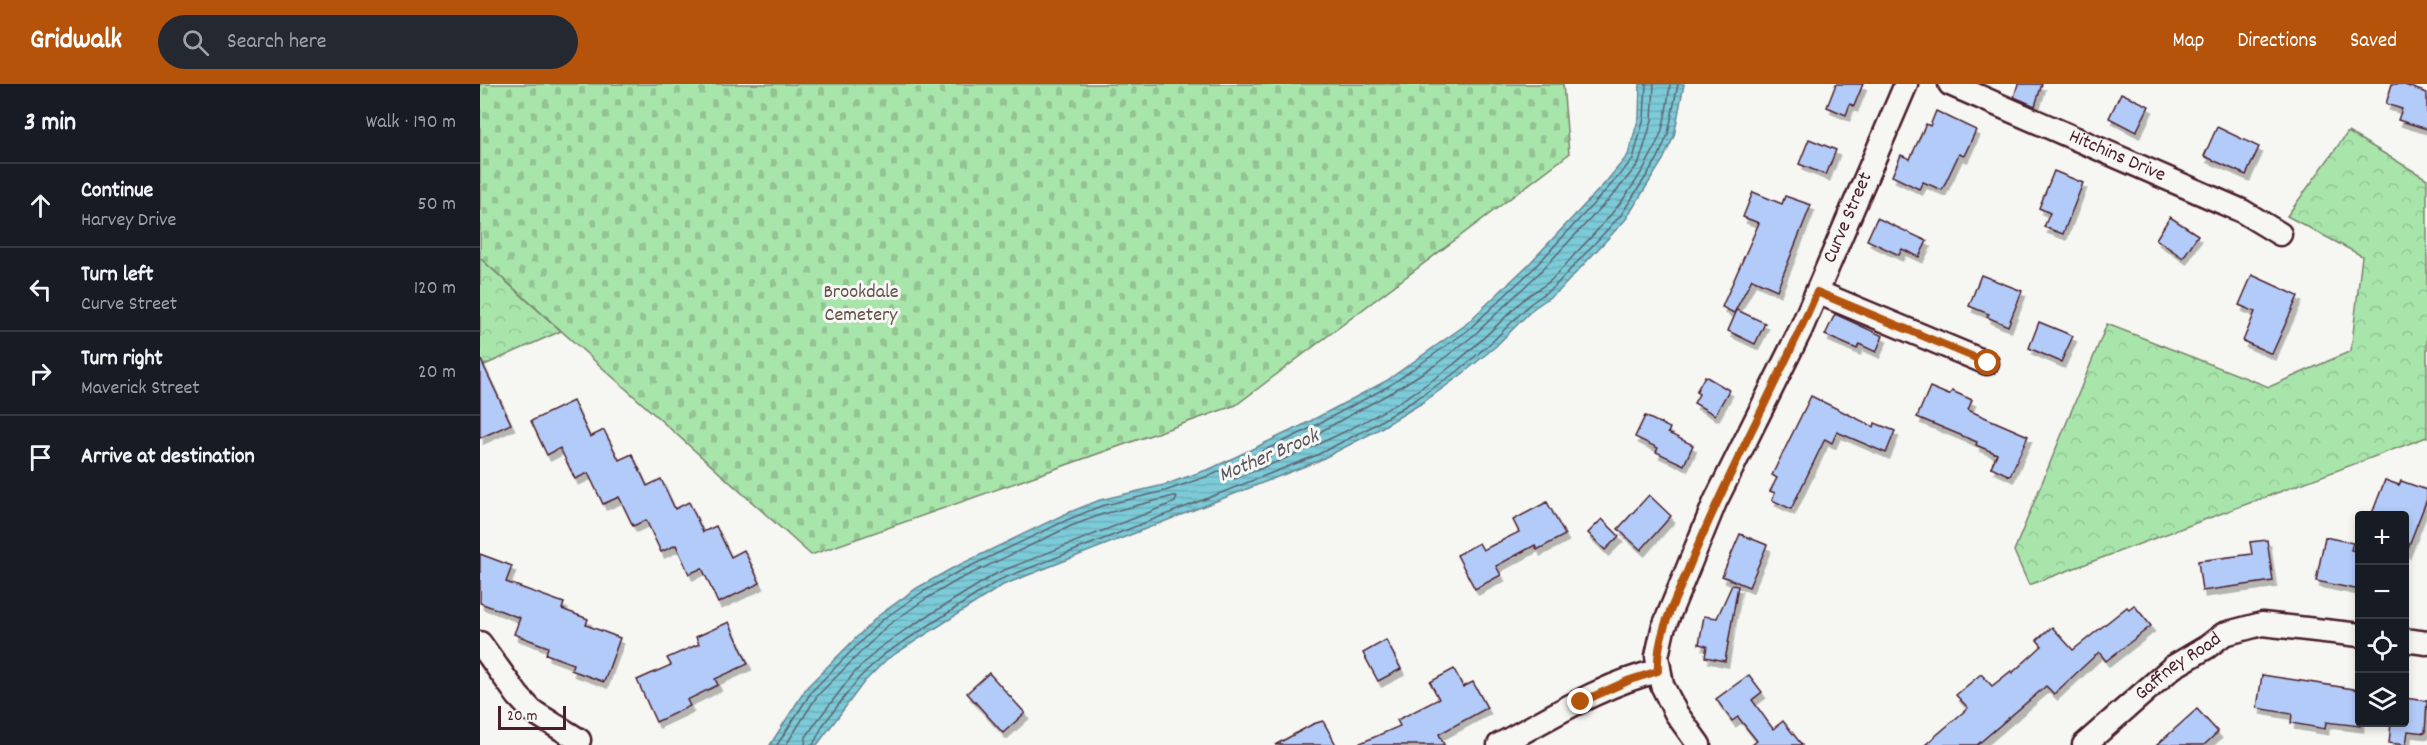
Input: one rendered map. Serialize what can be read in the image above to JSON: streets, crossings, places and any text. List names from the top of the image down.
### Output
{
  "streets": {
    "street": ["Hitchins Drive", "Curve Street", "Gaffney Road"]
  },
  "water": ["Mother Brook"],
  "parks": ["Brookdale Cemetery"],
  "scale_bar": "20 m",
  "page": {
    "header": "Gridwalk",
    "search": "Search here",
    "nav": ["Map", "Directions", "Saved"],
    "heading": ["3 min", "Walk · 190 m"],
    "list": [
      ["Continue", "Harvey Drive", "50 m"],
      ["Turn left", "Curve Street", "120 m"],
      ["Turn right", "Maverick Street", "20 m"],
      "Arrive at destination"
    ],
    "map_buttons": ["+", "−"],
    "scale": "20 m"
  }
}
